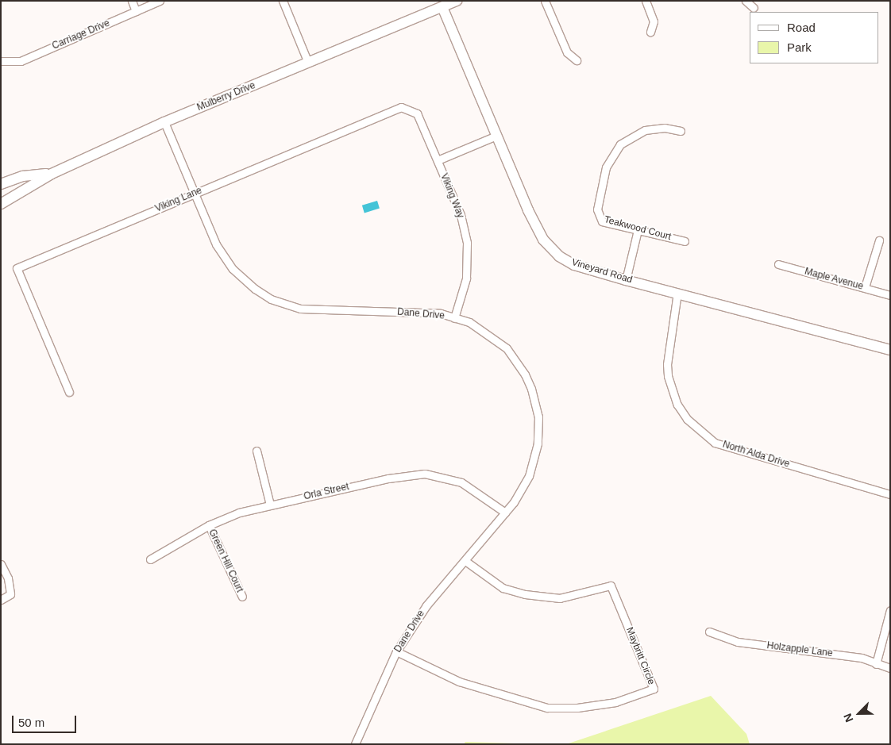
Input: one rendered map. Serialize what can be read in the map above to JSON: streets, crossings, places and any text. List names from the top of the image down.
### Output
{
  "streets": {
    "street": [
      "Carriage Drive",
      "Mulberry Drive",
      "Viking Way",
      "Viking Lane",
      "Teakwood Court",
      "Vineyard Road",
      "Maple Avenue",
      "Dane Drive",
      "North Alda Drive",
      "Orla Street",
      "Green Hill Court",
      "Holzapple Lane",
      "Maybritt Circle"
    ]
  },
  "crossings": [
    ["Mulberry Drive", "Vineyard Road"],
    ["Mulberry Drive", "Dane Drive"],
    ["Viking Way", "Viking Lane"],
    ["Viking Way", "Vineyard Road"],
    ["Viking Way", "Dane Drive"],
    ["Viking Lane", "Dane Drive"],
    ["Vineyard Road", "North Alda Drive"],
    ["Dane Drive", "Orla Street"],
    ["Dane Drive", "Maybritt Circle"],
    ["Orla Street", "Green Hill Court"]
  ],
  "legend": ["Road", "Park"],
  "scale_bar": "50 m",
  "north": "bottom left"
}
